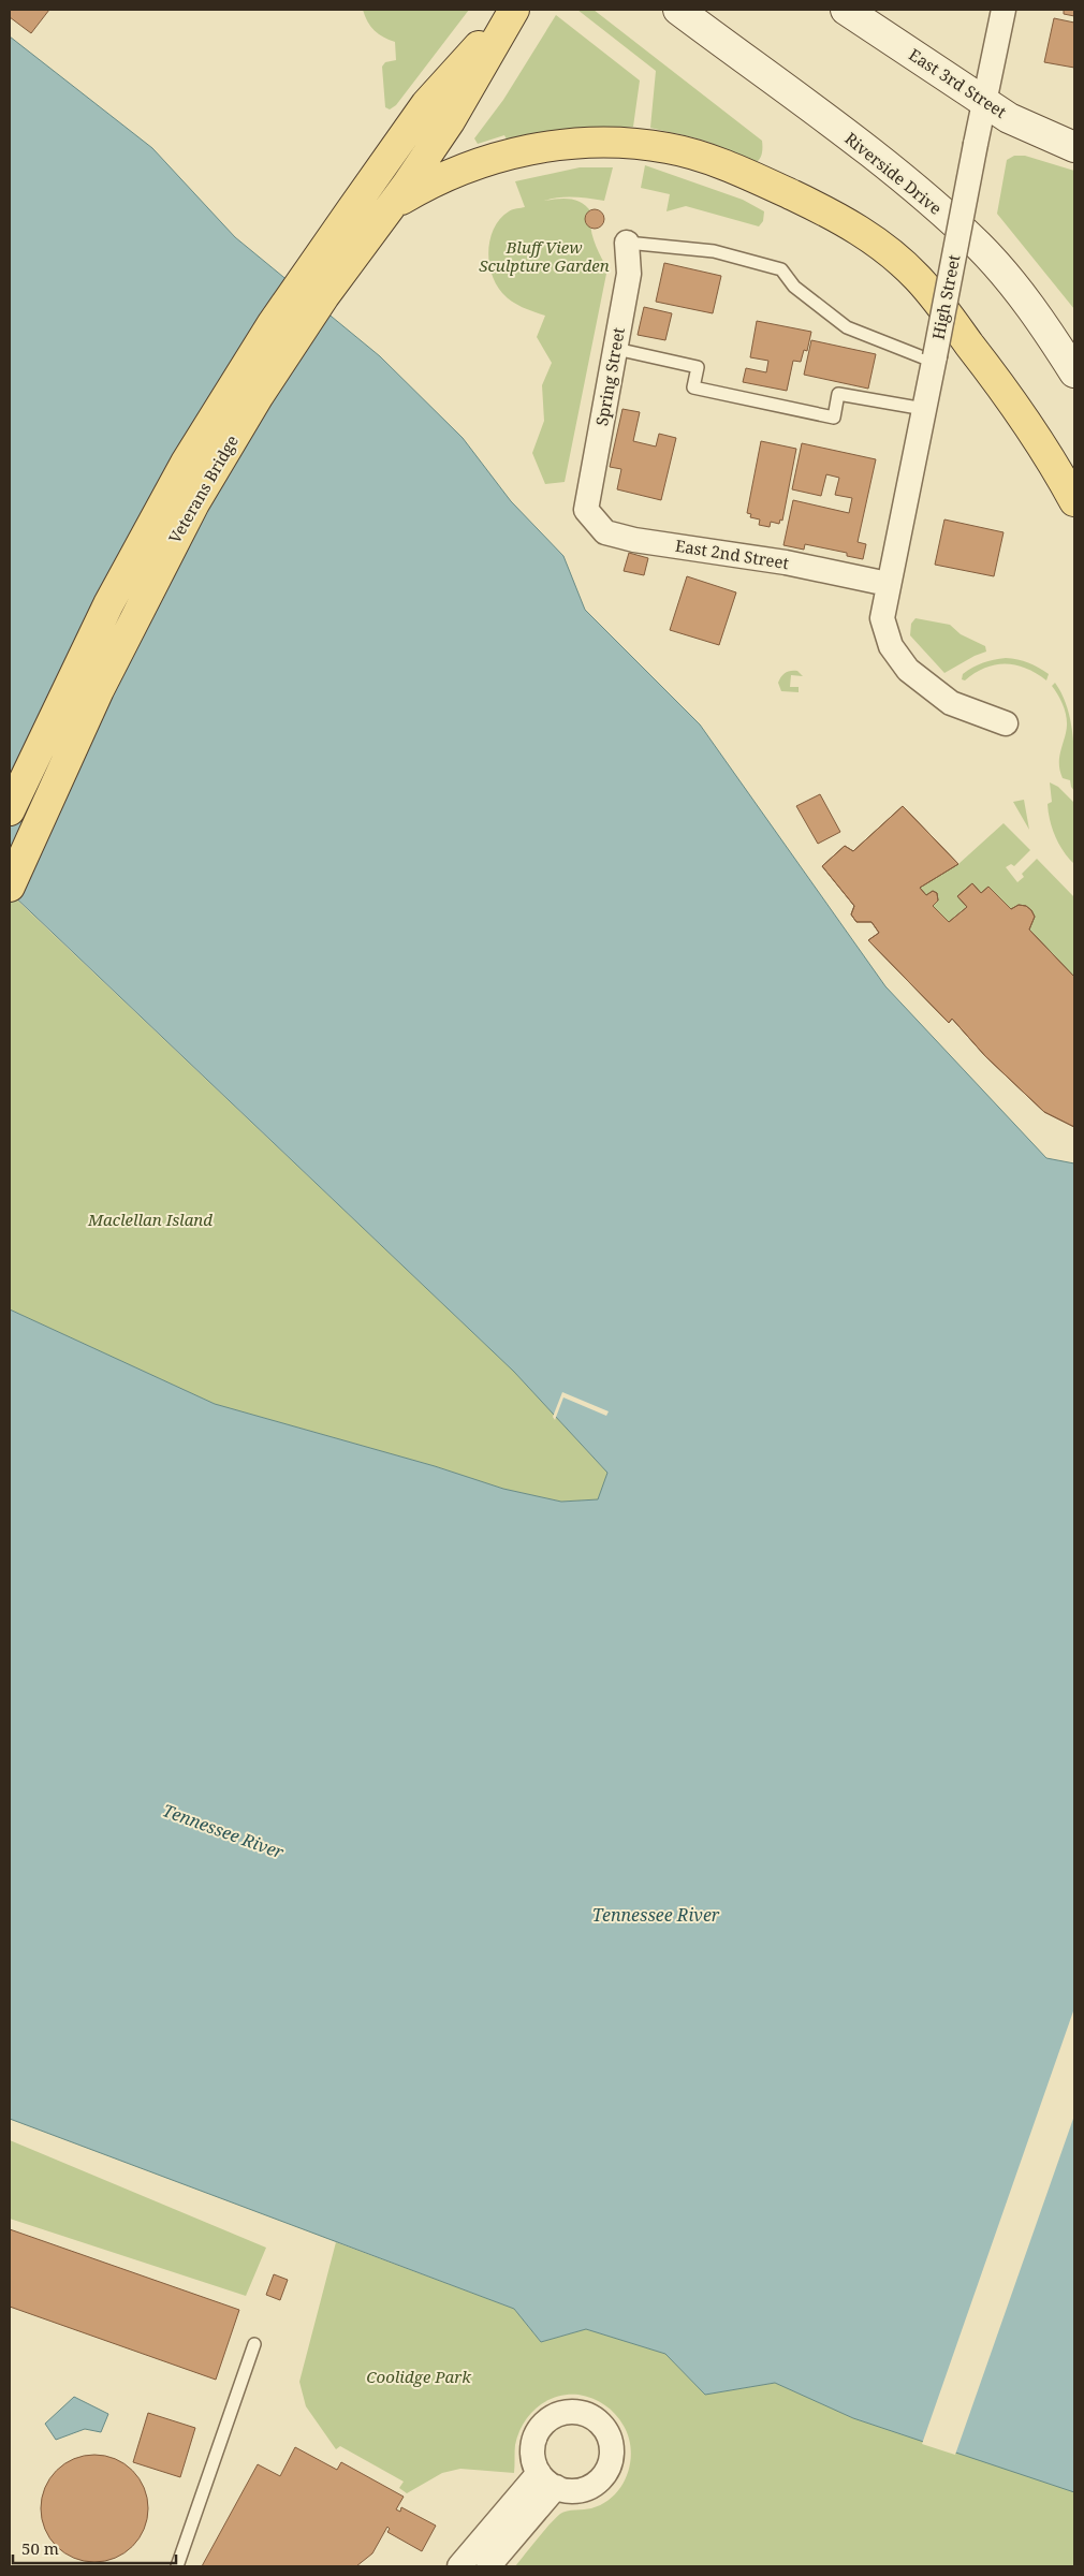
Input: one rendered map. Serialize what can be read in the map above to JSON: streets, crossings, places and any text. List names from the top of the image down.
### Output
{
  "streets": {
    "main road": ["East 3rd Street", "Riverside Drive", "Veterans Bridge"],
    "street": ["High Street", "Spring Street", "East 2nd Street"]
  },
  "crossings": [
    ["East 3rd Street", "High Street"],
    ["High Street", "East 2nd Street"],
    ["Spring Street", "East 2nd Street"]
  ],
  "water": ["Tennessee River"],
  "parks": ["Bluff View Sculpture Garden", "Maclellan Island", "Coolidge Park"],
  "scale_bar": "50 m"
}
